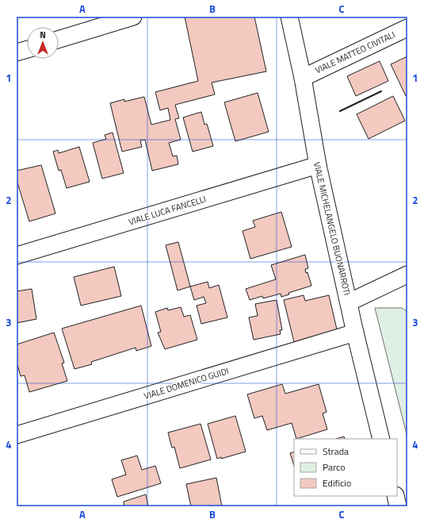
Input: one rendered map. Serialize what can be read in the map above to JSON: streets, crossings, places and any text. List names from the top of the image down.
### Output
{
  "streets": {
    "street": [
      "VIALE MATTEO CIVITALI",
      "VIALE LUCA FANCELLI",
      "VIALE MICHELANGELO BUONARROTI",
      "VIALE DOMENICO GUIDI"
    ]
  },
  "crossings": [
    ["VIALE MATTEO CIVITALI", "VIALE MICHELANGELO BUONARROTI"],
    ["VIALE LUCA FANCELLI", "VIALE MICHELANGELO BUONARROTI"],
    ["VIALE MICHELANGELO BUONARROTI", "VIALE DOMENICO GUIDI"]
  ],
  "legend": ["Strada", "Parco", "Edificio"],
  "north": "top",
  "grid": {
    "columns": ["A", "B", "C"],
    "rows": [
      "1",
      "2",
      "3",
      "4"
    ]
  }
}
